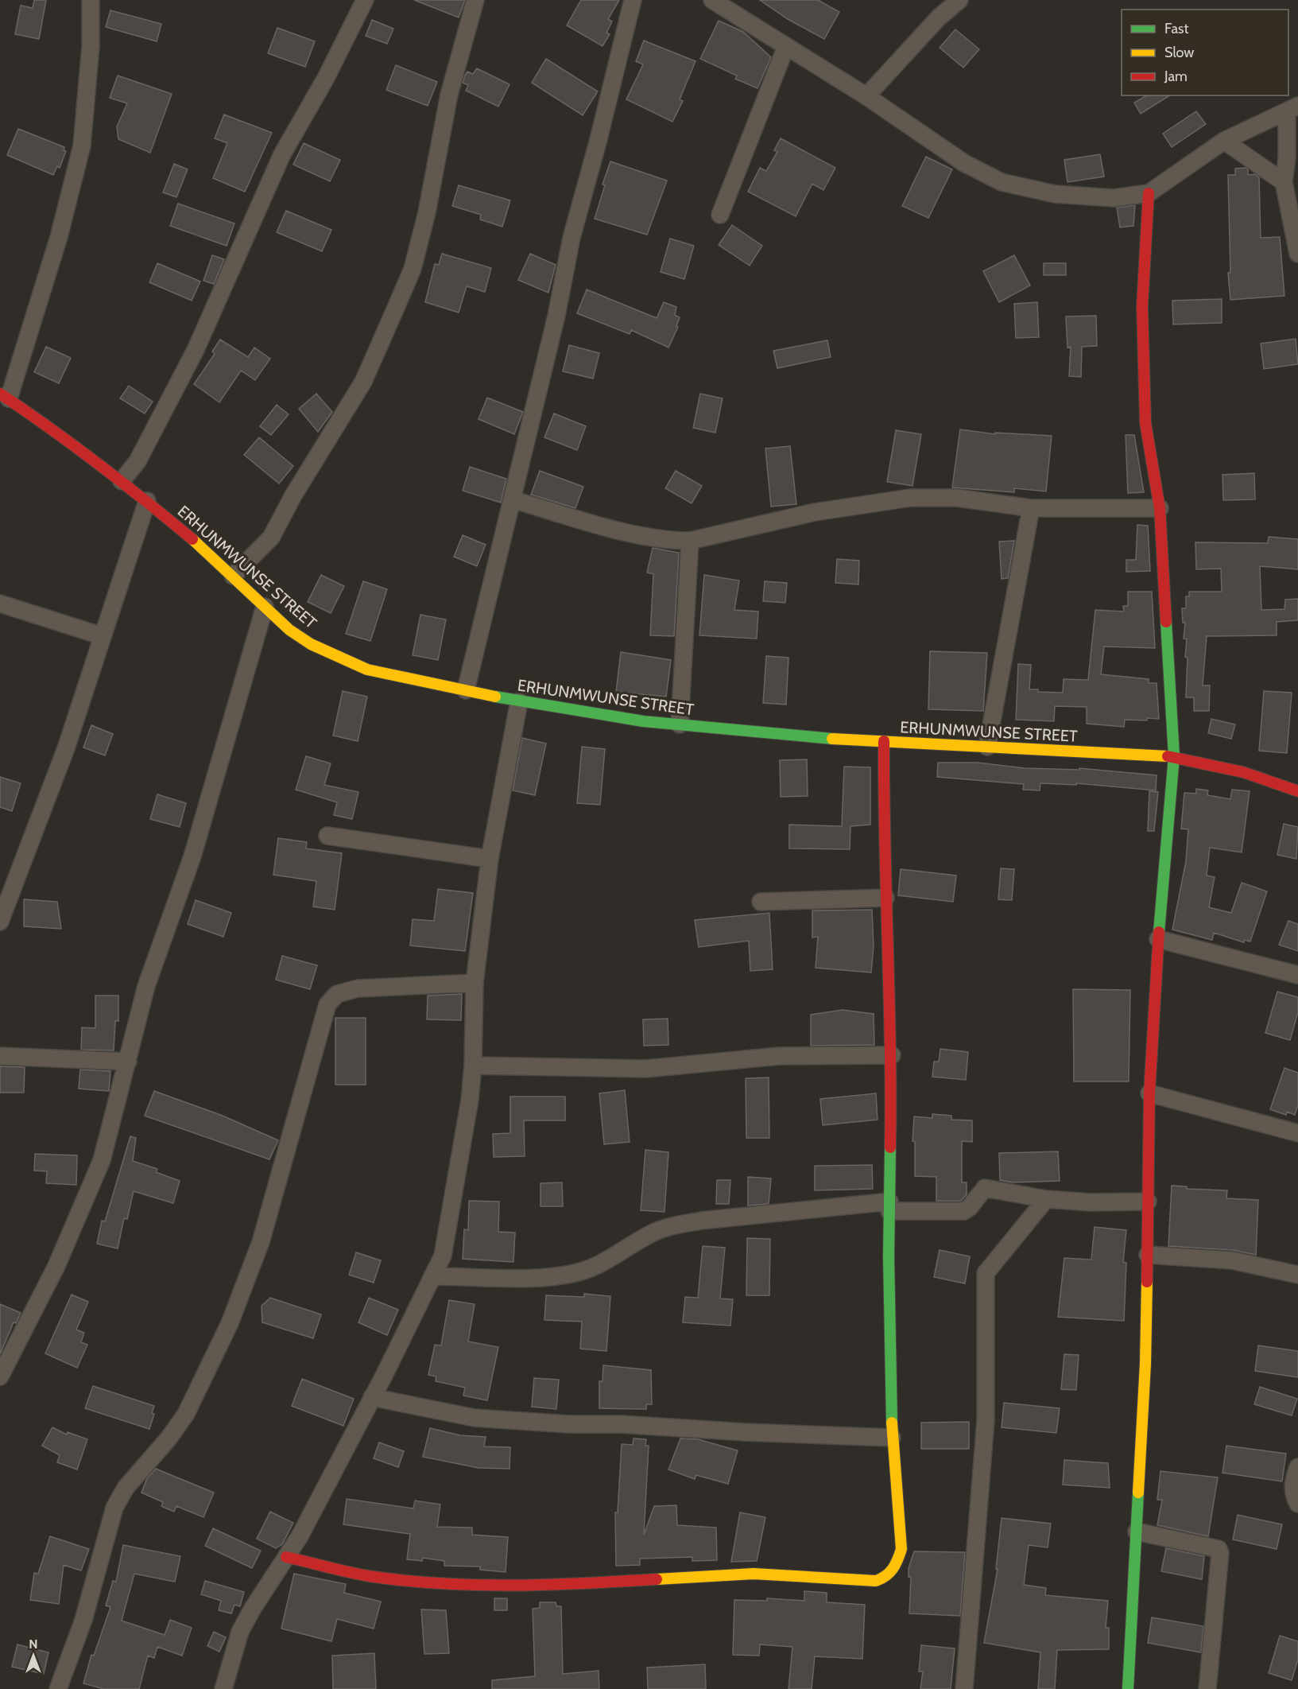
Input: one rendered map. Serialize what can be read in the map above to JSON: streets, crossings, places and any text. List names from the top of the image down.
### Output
{
  "streets": {
    "street": ["ERHUNMWUNSE STREET"]
  },
  "legend": ["Fast", "Slow", "Jam"],
  "north": "top"
}
